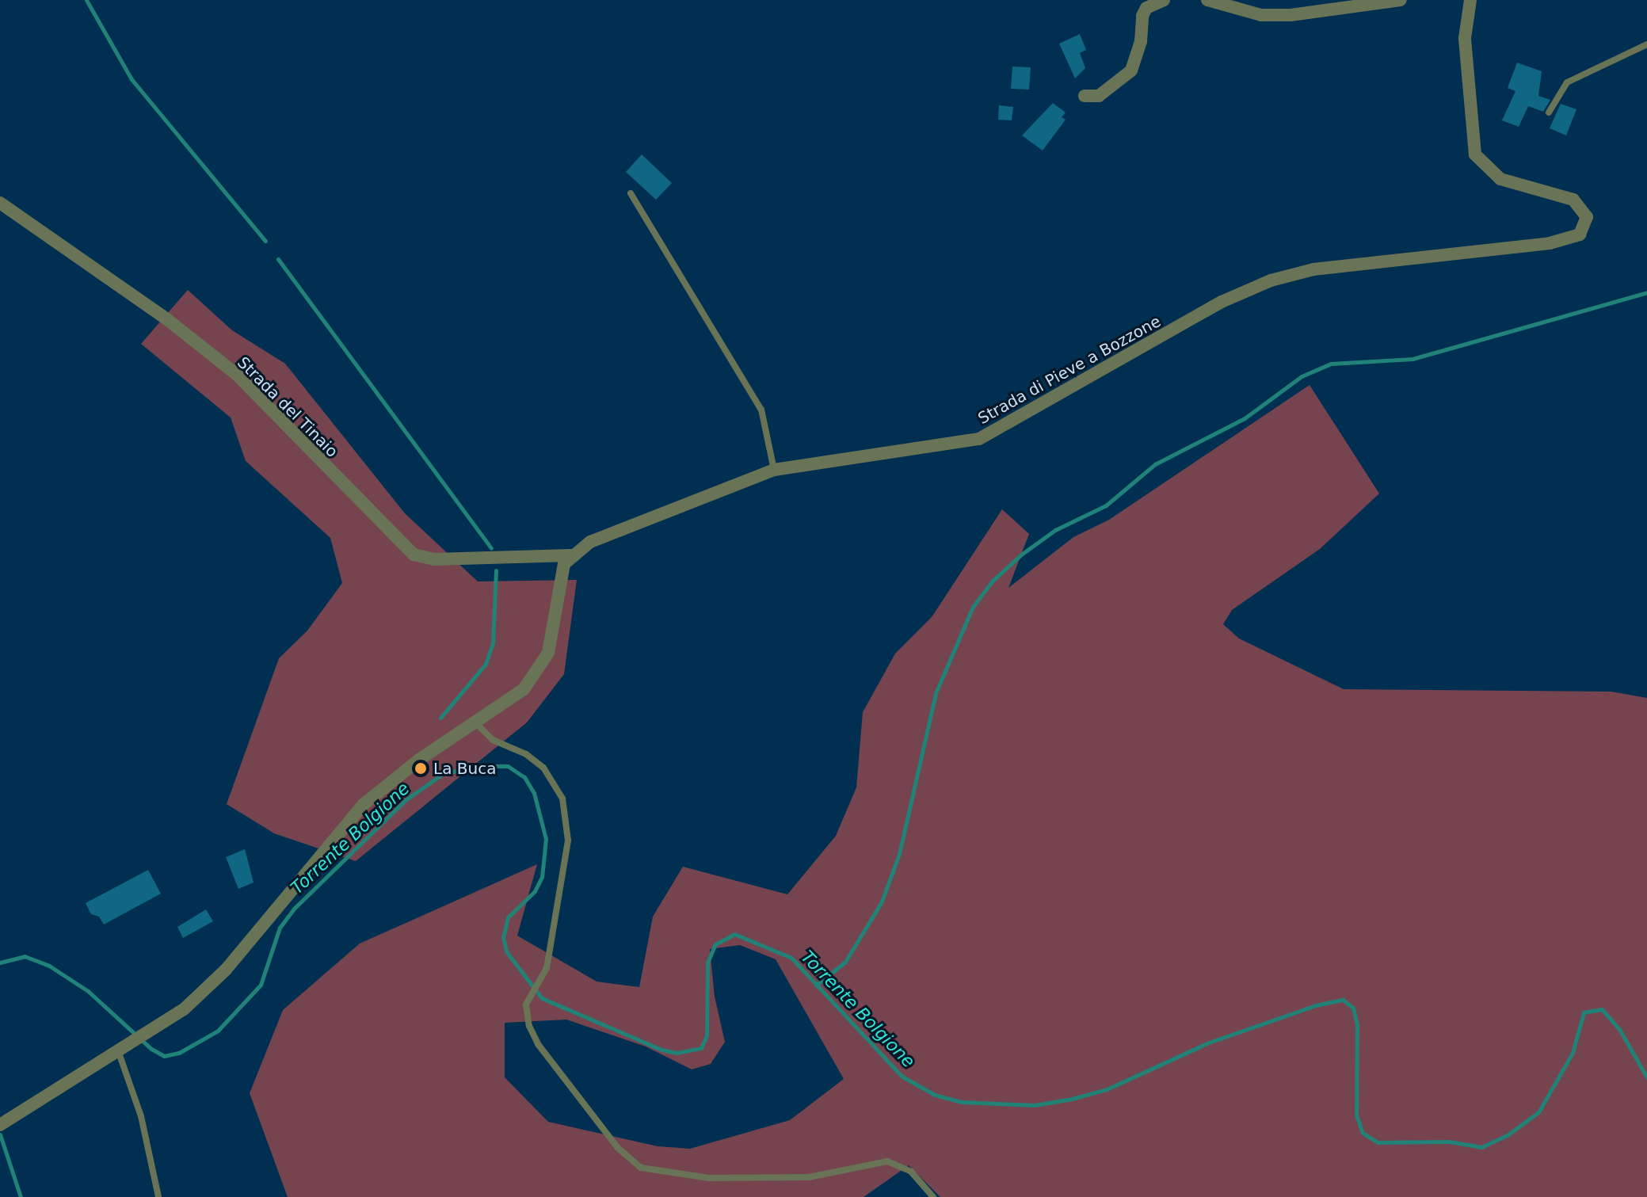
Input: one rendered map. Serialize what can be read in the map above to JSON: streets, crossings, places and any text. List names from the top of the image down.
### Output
{
  "streets": {
    "street": ["Strada di Pieve a Bozzone", "Strada del Tinaio"]
  },
  "crossings": [
    ["Strada di Pieve a Bozzone", "Strada del Tinaio"]
  ],
  "water": ["Torrente Bolgione"],
  "places": ["La Buca"]
}
